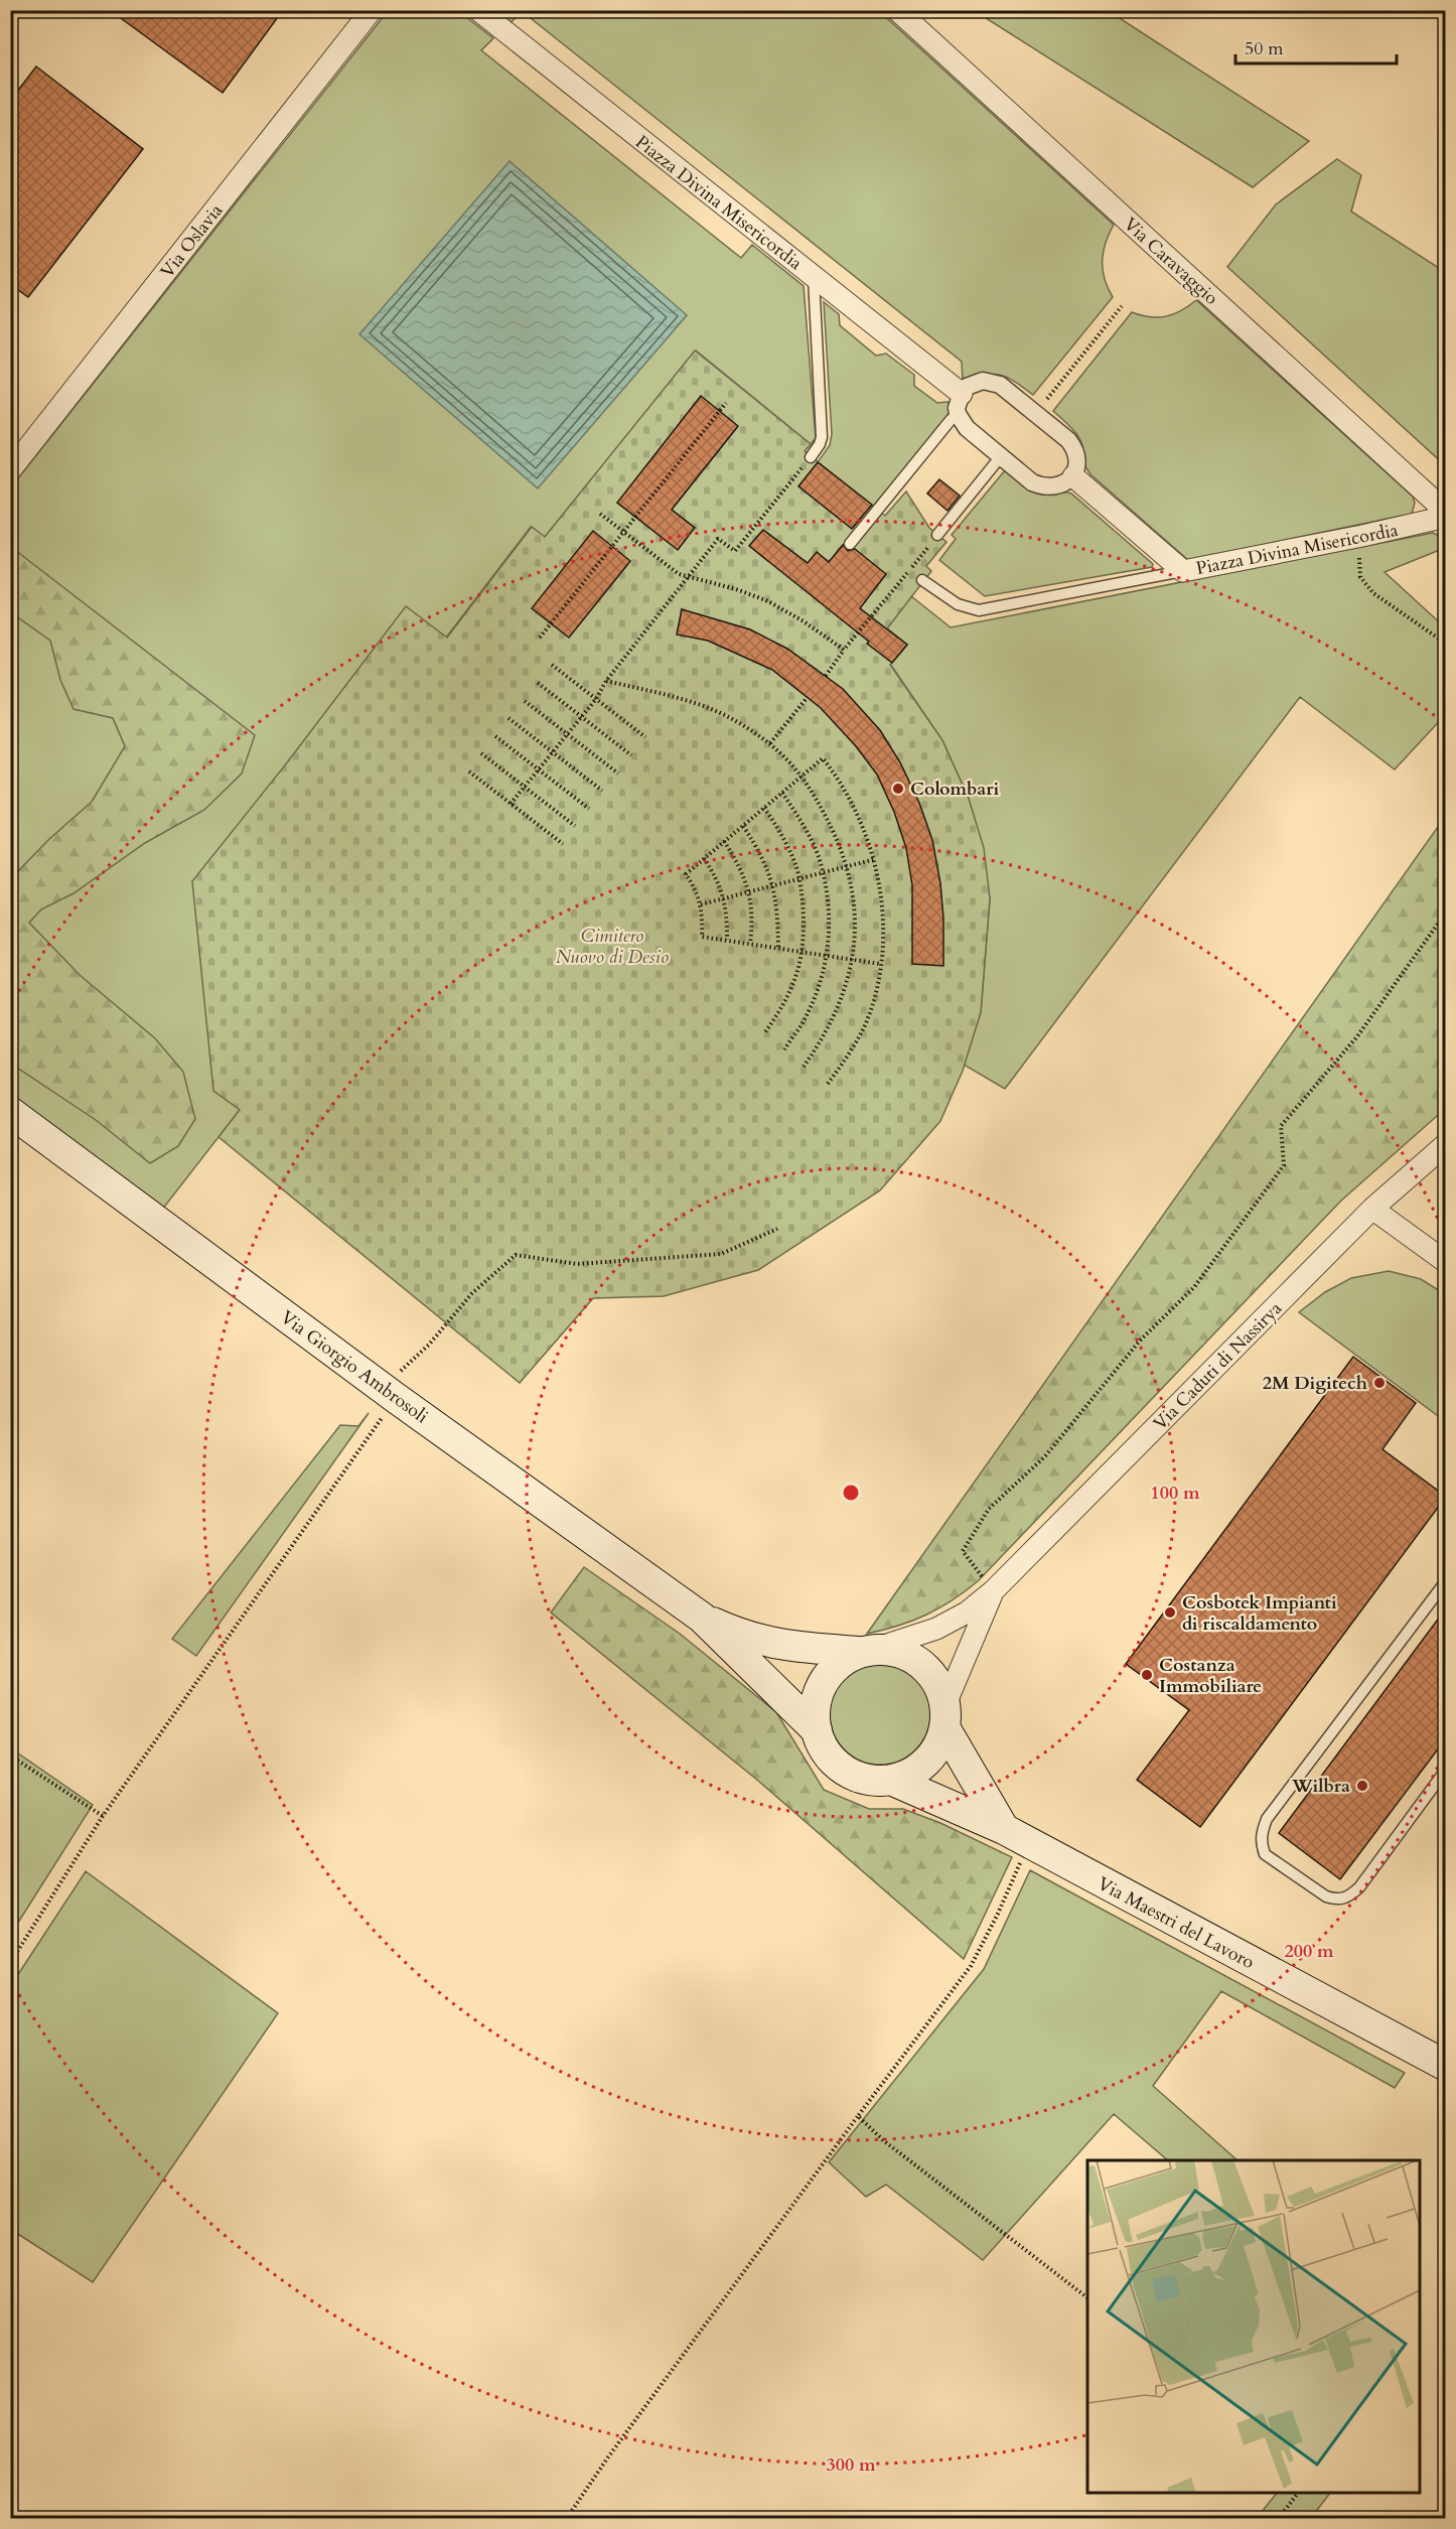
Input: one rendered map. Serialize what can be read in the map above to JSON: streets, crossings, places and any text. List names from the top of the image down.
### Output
{
  "streets": {
    "main road": ["Via Giorgio Ambrosoli", "Via Maestri del Lavoro"],
    "street": [
      "Piazza Divina Misericordia",
      "Via Oslavia",
      "Via Caravaggio",
      "Via Caduti di Nassirya"
    ]
  },
  "crossings": [
    ["Via Caduti di Nassirya", "Via Giorgio Ambrosoli"],
    ["Via Caduti di Nassirya", "Via Maestri del Lavoro"],
    ["Via Giorgio Ambrosoli", "Via Maestri del Lavoro"]
  ],
  "parks": ["Cimitero Nuovo di Desio"],
  "places": [
    "Colombari",
    "2M Digitech",
    "Cosbotek Impianti di riscaldamento",
    "Costanza Immobiliare",
    "Wilbra"
  ],
  "scale_bar": "50 m",
  "rings": ["100 m", "200 m", "300 m"]
}
